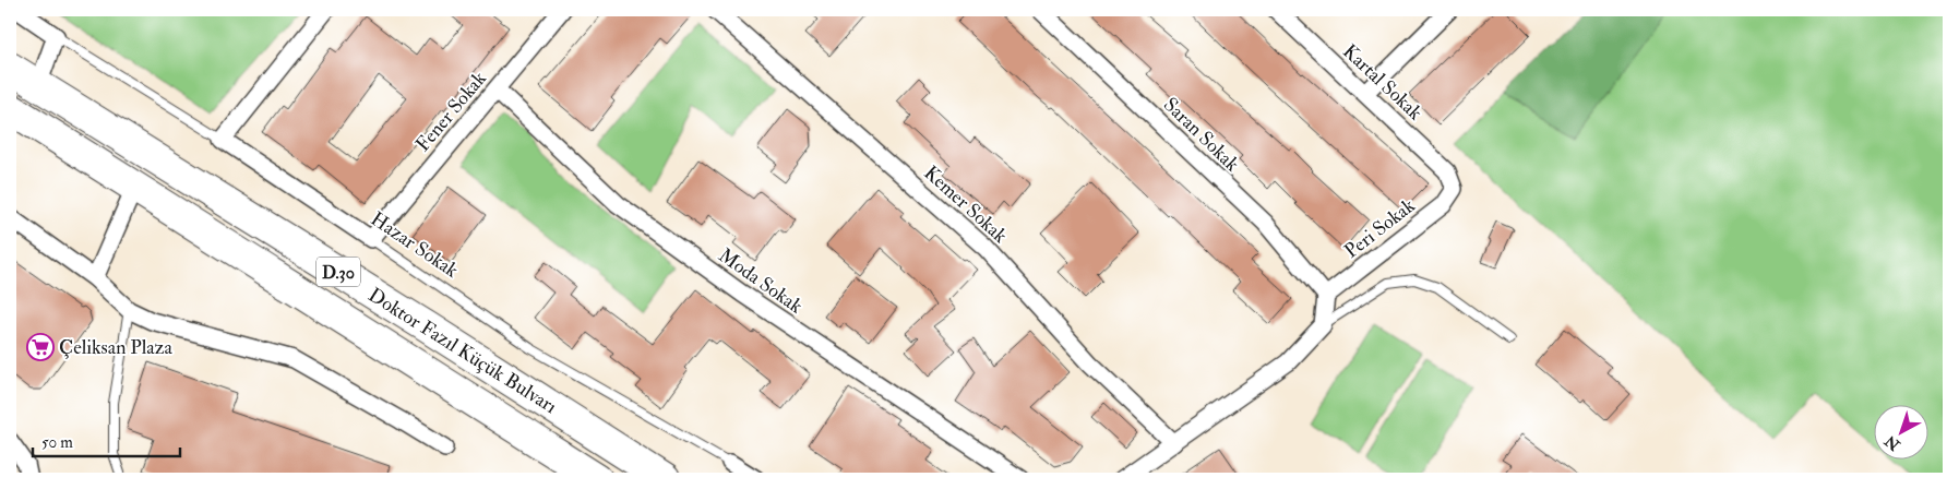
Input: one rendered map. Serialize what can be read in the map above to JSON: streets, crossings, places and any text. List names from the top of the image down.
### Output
{
  "streets": {
    "highway": ["D.30", "Doktor Fazıl Küçük Bulvarı"],
    "street": [
      "Kartal Sokak",
      "Fener Sokak",
      "Saran Sokak",
      "Kemer Sokak",
      "Peri Sokak",
      "Hazar Sokak",
      "Moda Sokak"
    ]
  },
  "crossings": [
    ["Kartal Sokak", "Peri Sokak"],
    ["Fener Sokak", "Hazar Sokak"],
    ["Fener Sokak", "Moda Sokak"],
    ["Saran Sokak", "Peri Sokak"]
  ],
  "places": {
    "supermarket": ["Çeliksan Plaza"]
  },
  "scale_bar": "50 m",
  "north": "bottom left"
}
